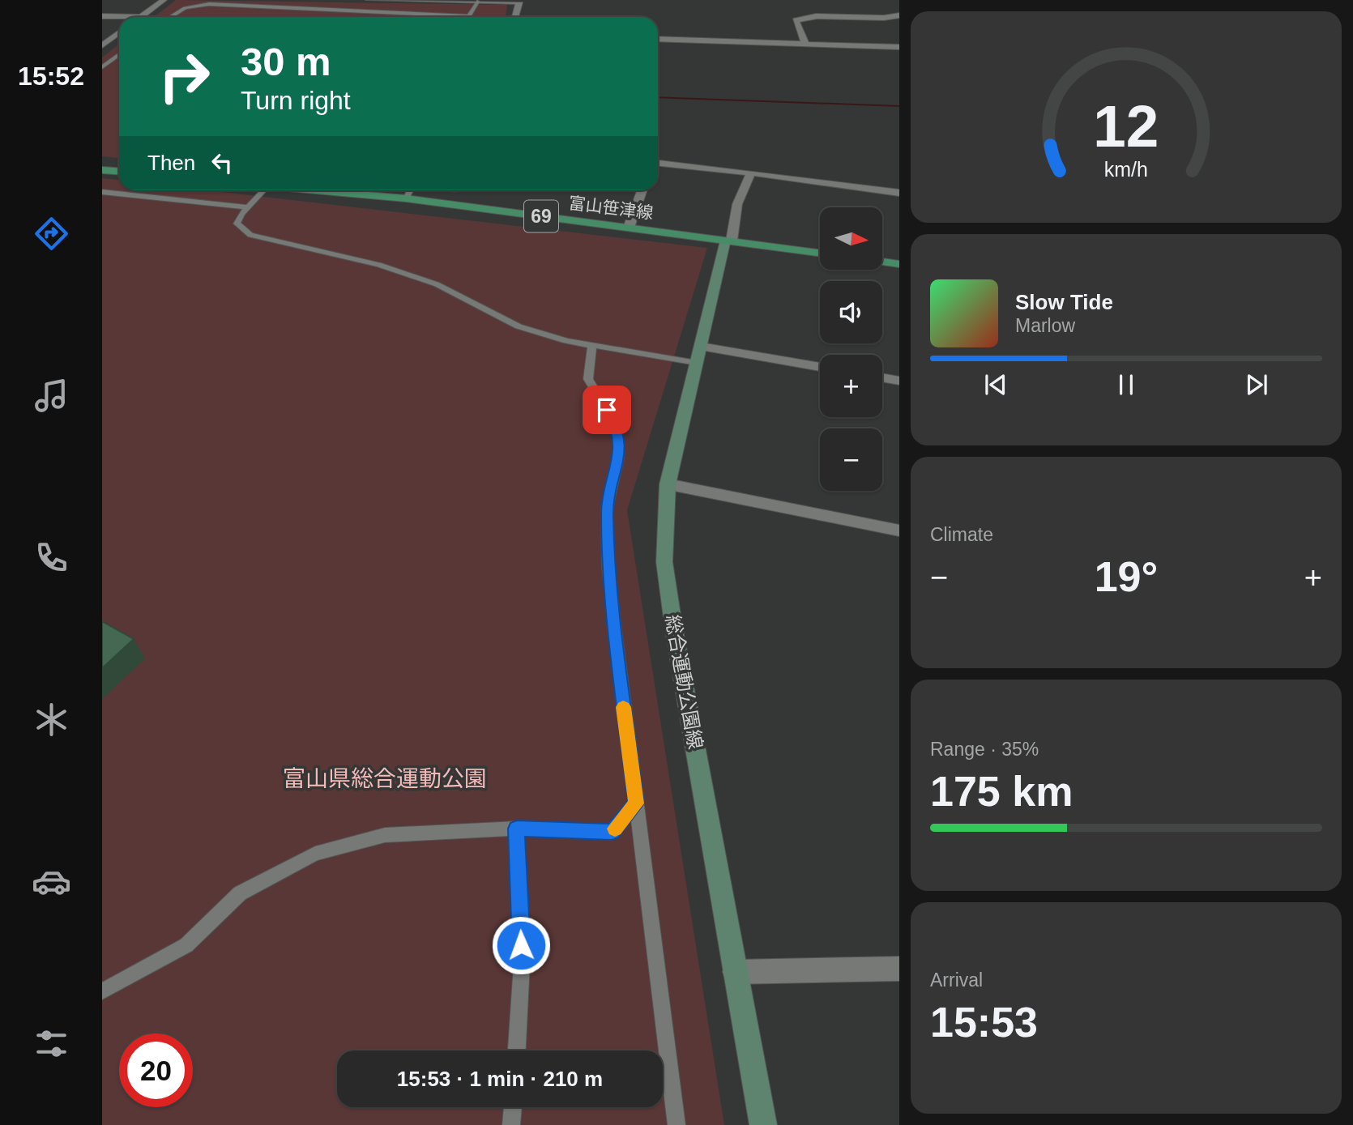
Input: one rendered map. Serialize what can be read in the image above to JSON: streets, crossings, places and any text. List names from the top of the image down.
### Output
{
  "streets": {
    "main road": ["富山笹津線", "69", "総合運動公園線"]
  },
  "crossings": [
    ["富山笹津線", "総合運動公園線"]
  ],
  "parks": ["富山県総合運動公園"],
  "north": "right",
  "page": {
    "tabs": "15:52",
    "turn": ["30 m", "Turn right"],
    "then": "Then",
    "map_buttons": ["+", "−"],
    "song": ["Slow Tide", "Marlow"],
    "tile": [
      "Climate",
      ["Range · 35%", "175 km"],
      ["Arrival", "15:53"]
    ],
    "heat": ["−", "19°", "+"],
    "limit": "20",
    "trip": "15:53 · 1 min · 210 m",
    "gauge": ["12", "km/h"]
  }
}
